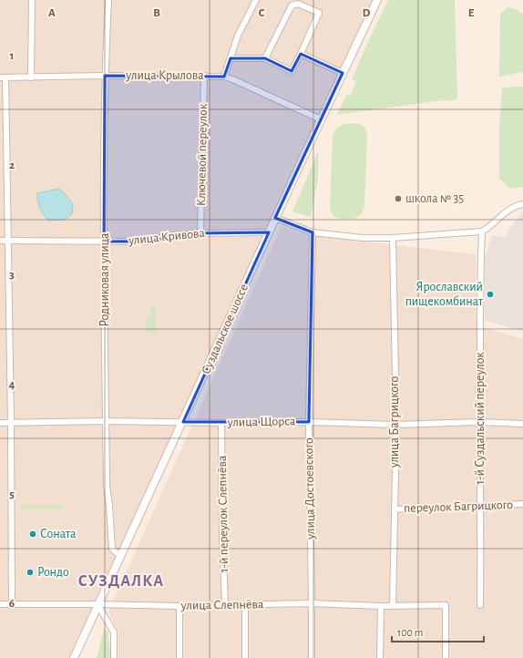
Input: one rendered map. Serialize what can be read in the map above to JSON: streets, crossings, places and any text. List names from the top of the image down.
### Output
{
  "streets": {
    "main road": ["Суздальское шоссе"],
    "street": [
      "улица Крылова",
      "Ключевой переулок",
      "улица Кривова",
      "Родниковая улица",
      "1-й Суздальский переулок",
      "улица Щорса",
      "улица Багрицкого",
      "улица Достоевского",
      "переулок Багрицкого",
      "1-й переулок Слепнёва",
      "улица Слепнёва"
    ]
  },
  "crossings": [
    ["улица Крылова", "Ключевой переулок"],
    ["улица Крылова", "Родниковая улица"],
    ["улица Крылова", "Суздальское шоссе"],
    ["Ключевой переулок", "улица Кривова"],
    ["улица Кривова", "Родниковая улица"],
    ["улица Кривова", "Суздальское шоссе"],
    ["Родниковая улица", "Суздальское шоссе"],
    ["Родниковая улица", "улица Щорса"],
    ["Суздальское шоссе", "улица Щорса"],
    ["Суздальское шоссе", "улица Слепнёва"],
    ["1-й Суздальский переулок", "улица Щорса"],
    ["1-й Суздальский переулок", "переулок Багрицкого"],
    ["улица Щорса", "улица Багрицкого"],
    ["улица Щорса", "улица Достоевского"],
    ["улица Щорса", "1-й переулок Слепнёва"],
    ["улица Багрицкого", "переулок Багрицкого"],
    ["улица Багрицкого", "улица Слепнёва"],
    ["улица Достоевского", "улица Слепнёва"],
    ["1-й переулок Слепнёва", "улица Слепнёва"]
  ],
  "districts": ["СУЗДАЛКА"],
  "places": [
    "школа № 35",
    "Ярославский пищекомбинат",
    "Соната",
    "Рондо"
  ],
  "scale_bar": "100 m",
  "grid": {
    "columns": [
      "A",
      "B",
      "C",
      "D",
      "E"
    ],
    "rows": [
      "1",
      "2",
      "3",
      "4",
      "5",
      "6"
    ]
  }
}
